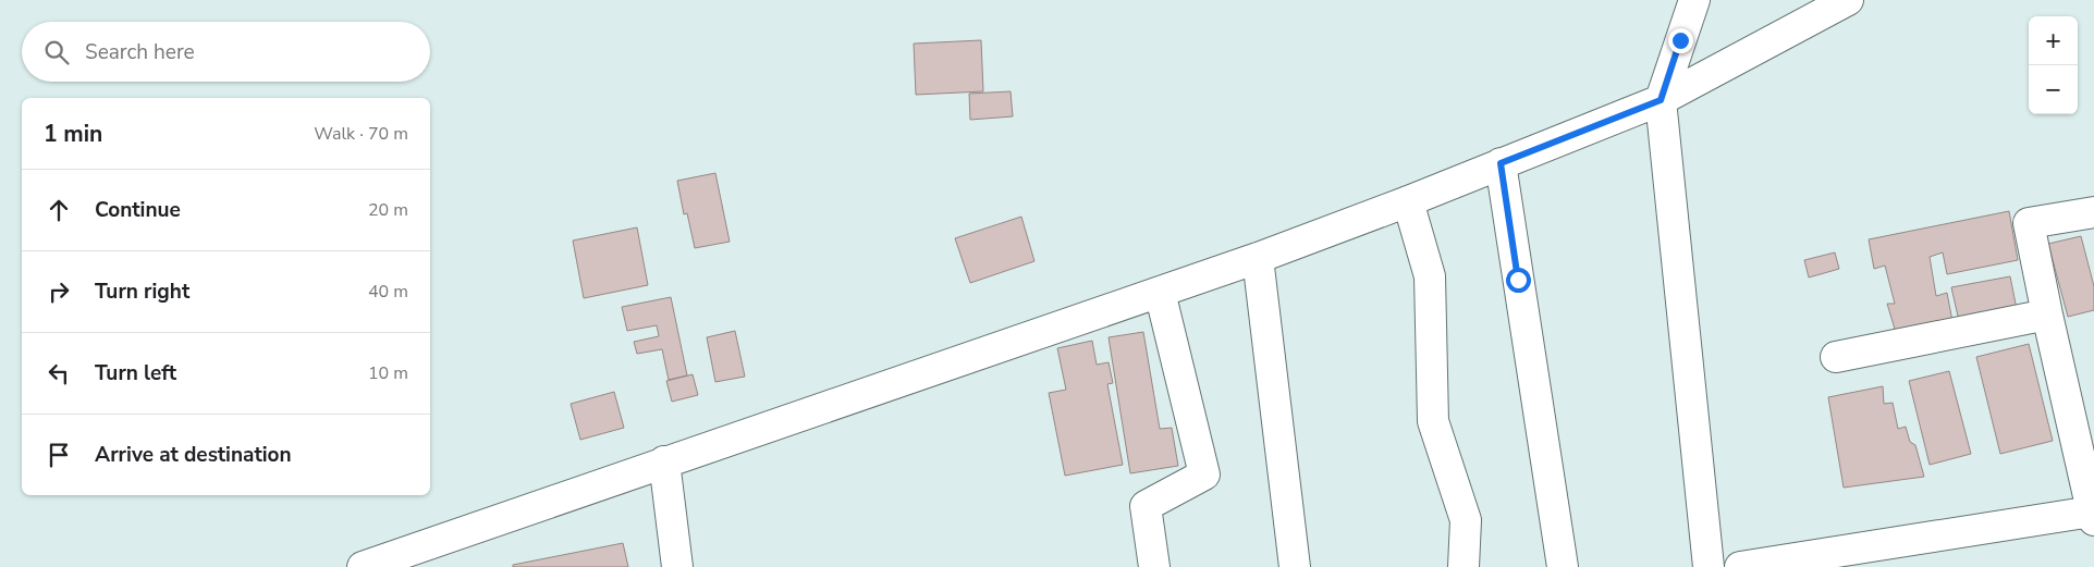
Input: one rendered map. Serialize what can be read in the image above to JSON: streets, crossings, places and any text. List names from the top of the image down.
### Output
{
  "page": {
    "map_buttons": ["+", "−"],
    "search": "Search here",
    "heading": ["1 min", "Walk · 70 m"],
    "list": [
      ["Continue", "20 m"],
      ["Turn right", "40 m"],
      ["Turn left", "10 m"],
      "Arrive at destination"
    ]
  }
}
